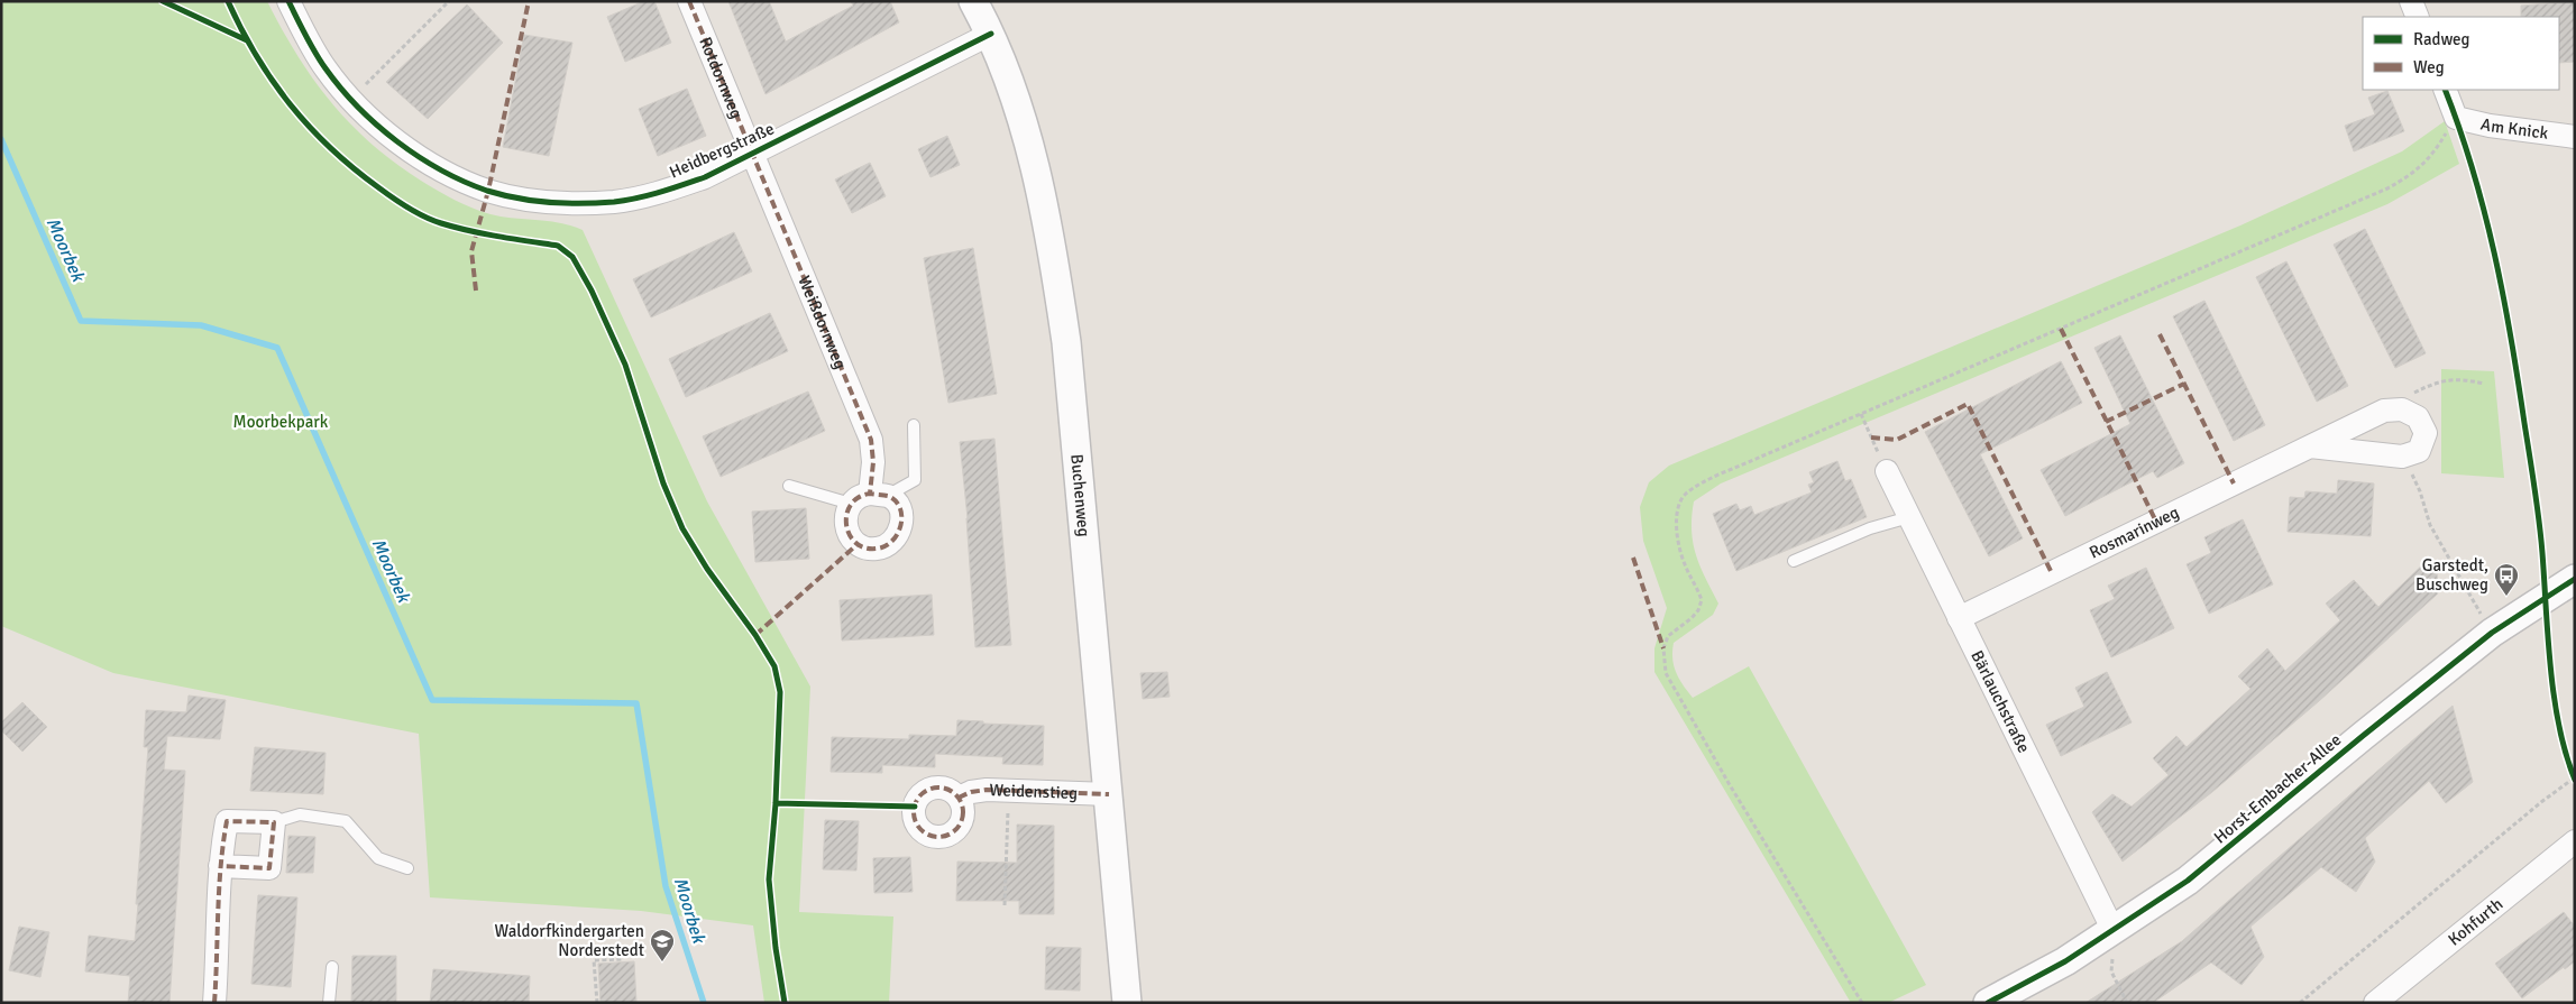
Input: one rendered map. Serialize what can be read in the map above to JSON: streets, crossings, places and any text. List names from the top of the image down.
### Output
{
  "streets": {
    "street": [
      "Rotdornweg",
      "Am Knick",
      "Heidbergstraße",
      "Weißdornweg",
      "Buchenweg",
      "Rosmarinweg",
      "Bärlauchstraße",
      "Horst-Embacher-Allee",
      "Weidenstieg",
      "Kohfurth"
    ]
  },
  "crossings": [
    ["Rotdornweg", "Heidbergstraße"],
    ["Rotdornweg", "Weißdornweg"],
    ["Heidbergstraße", "Weißdornweg"],
    ["Heidbergstraße", "Buchenweg"],
    ["Buchenweg", "Weidenstieg"],
    ["Rosmarinweg", "Bärlauchstraße"],
    ["Bärlauchstraße", "Horst-Embacher-Allee"]
  ],
  "water": ["Moorbek"],
  "parks": ["Moorbekpark"],
  "places": {
    "bus stop": ["Garstedt, Buschweg"],
    "school or university": ["Waldorfkindergarten Norderstedt"]
  },
  "legend": ["Radweg", "Weg"]
}
